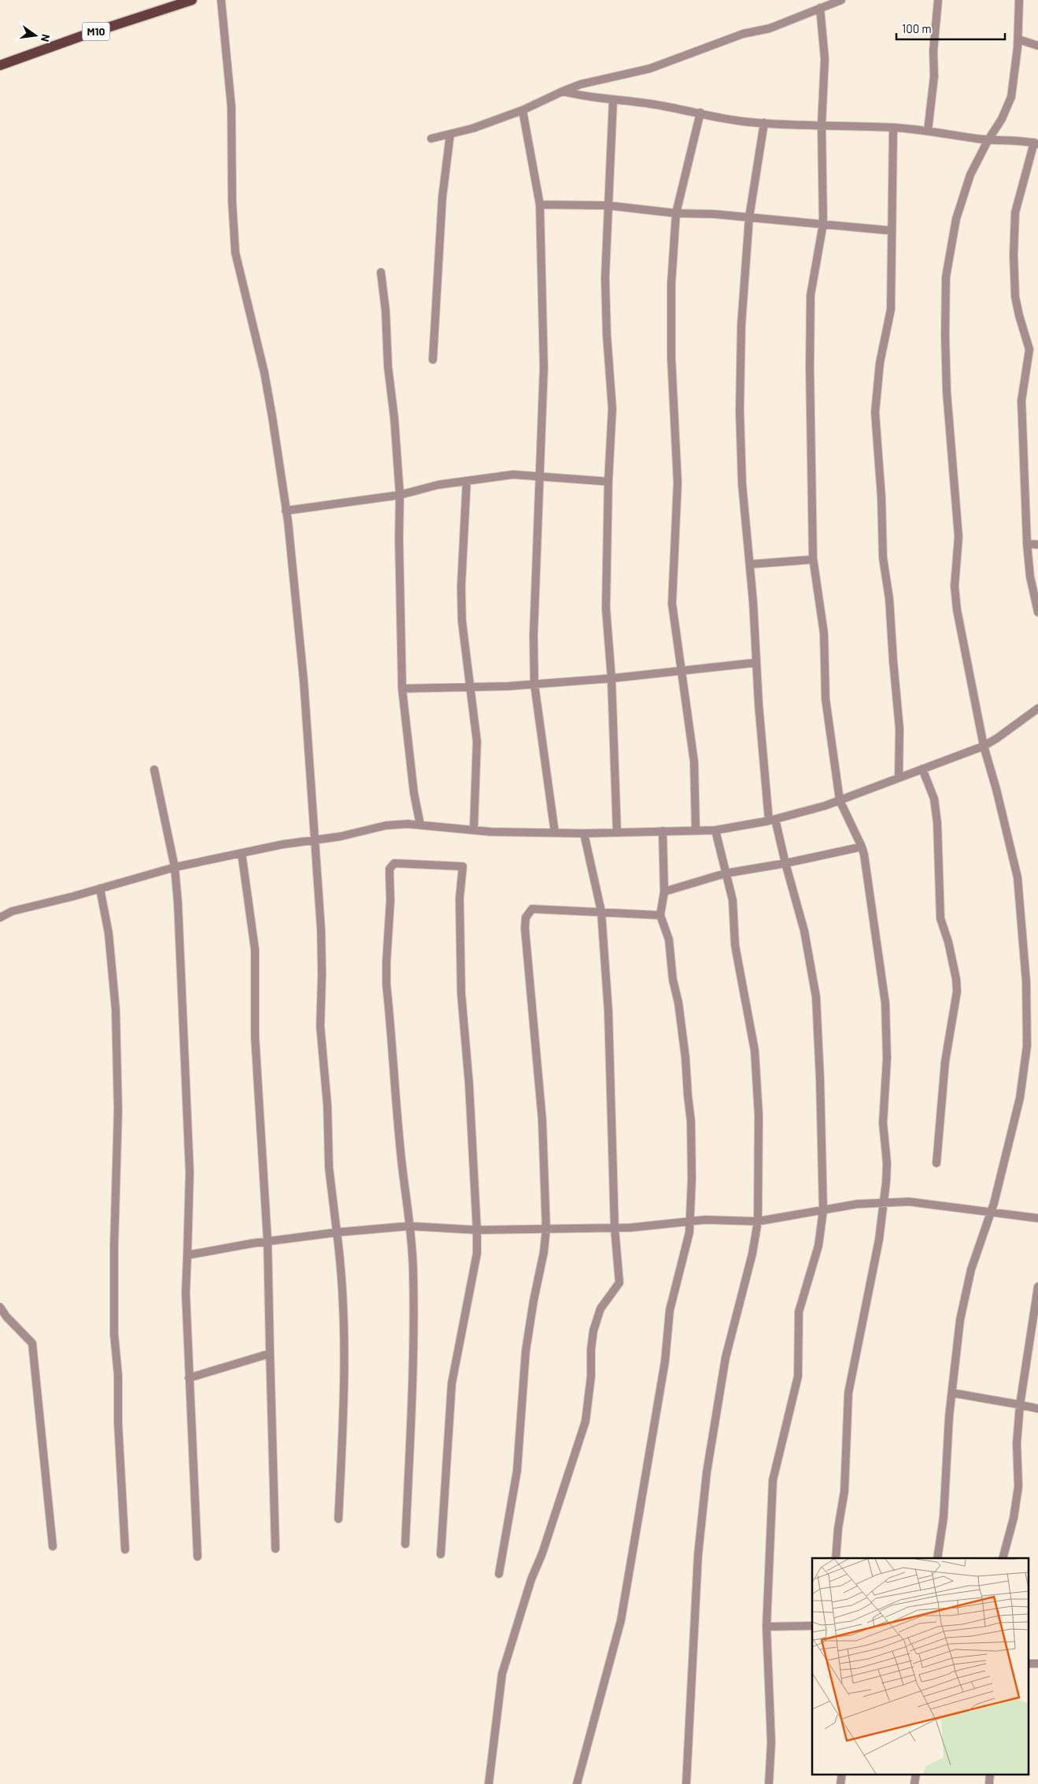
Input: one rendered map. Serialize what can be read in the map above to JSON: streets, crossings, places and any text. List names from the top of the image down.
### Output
{
  "streets": {
    "main road": ["M10"]
  },
  "scale_bar": "100 m",
  "north": "right"
}
